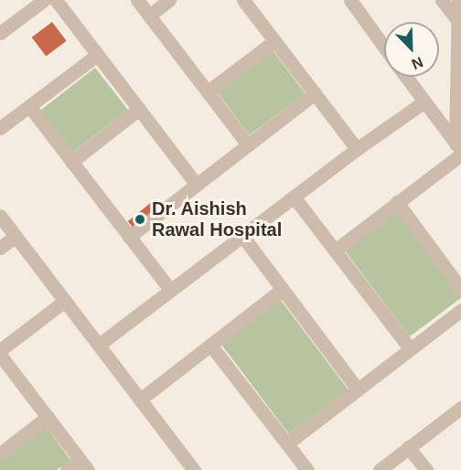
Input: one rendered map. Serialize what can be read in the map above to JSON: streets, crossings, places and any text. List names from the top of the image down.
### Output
{
  "places": ["Dr. Aishish Rawal Hospital"],
  "north": "bottom right"
}
